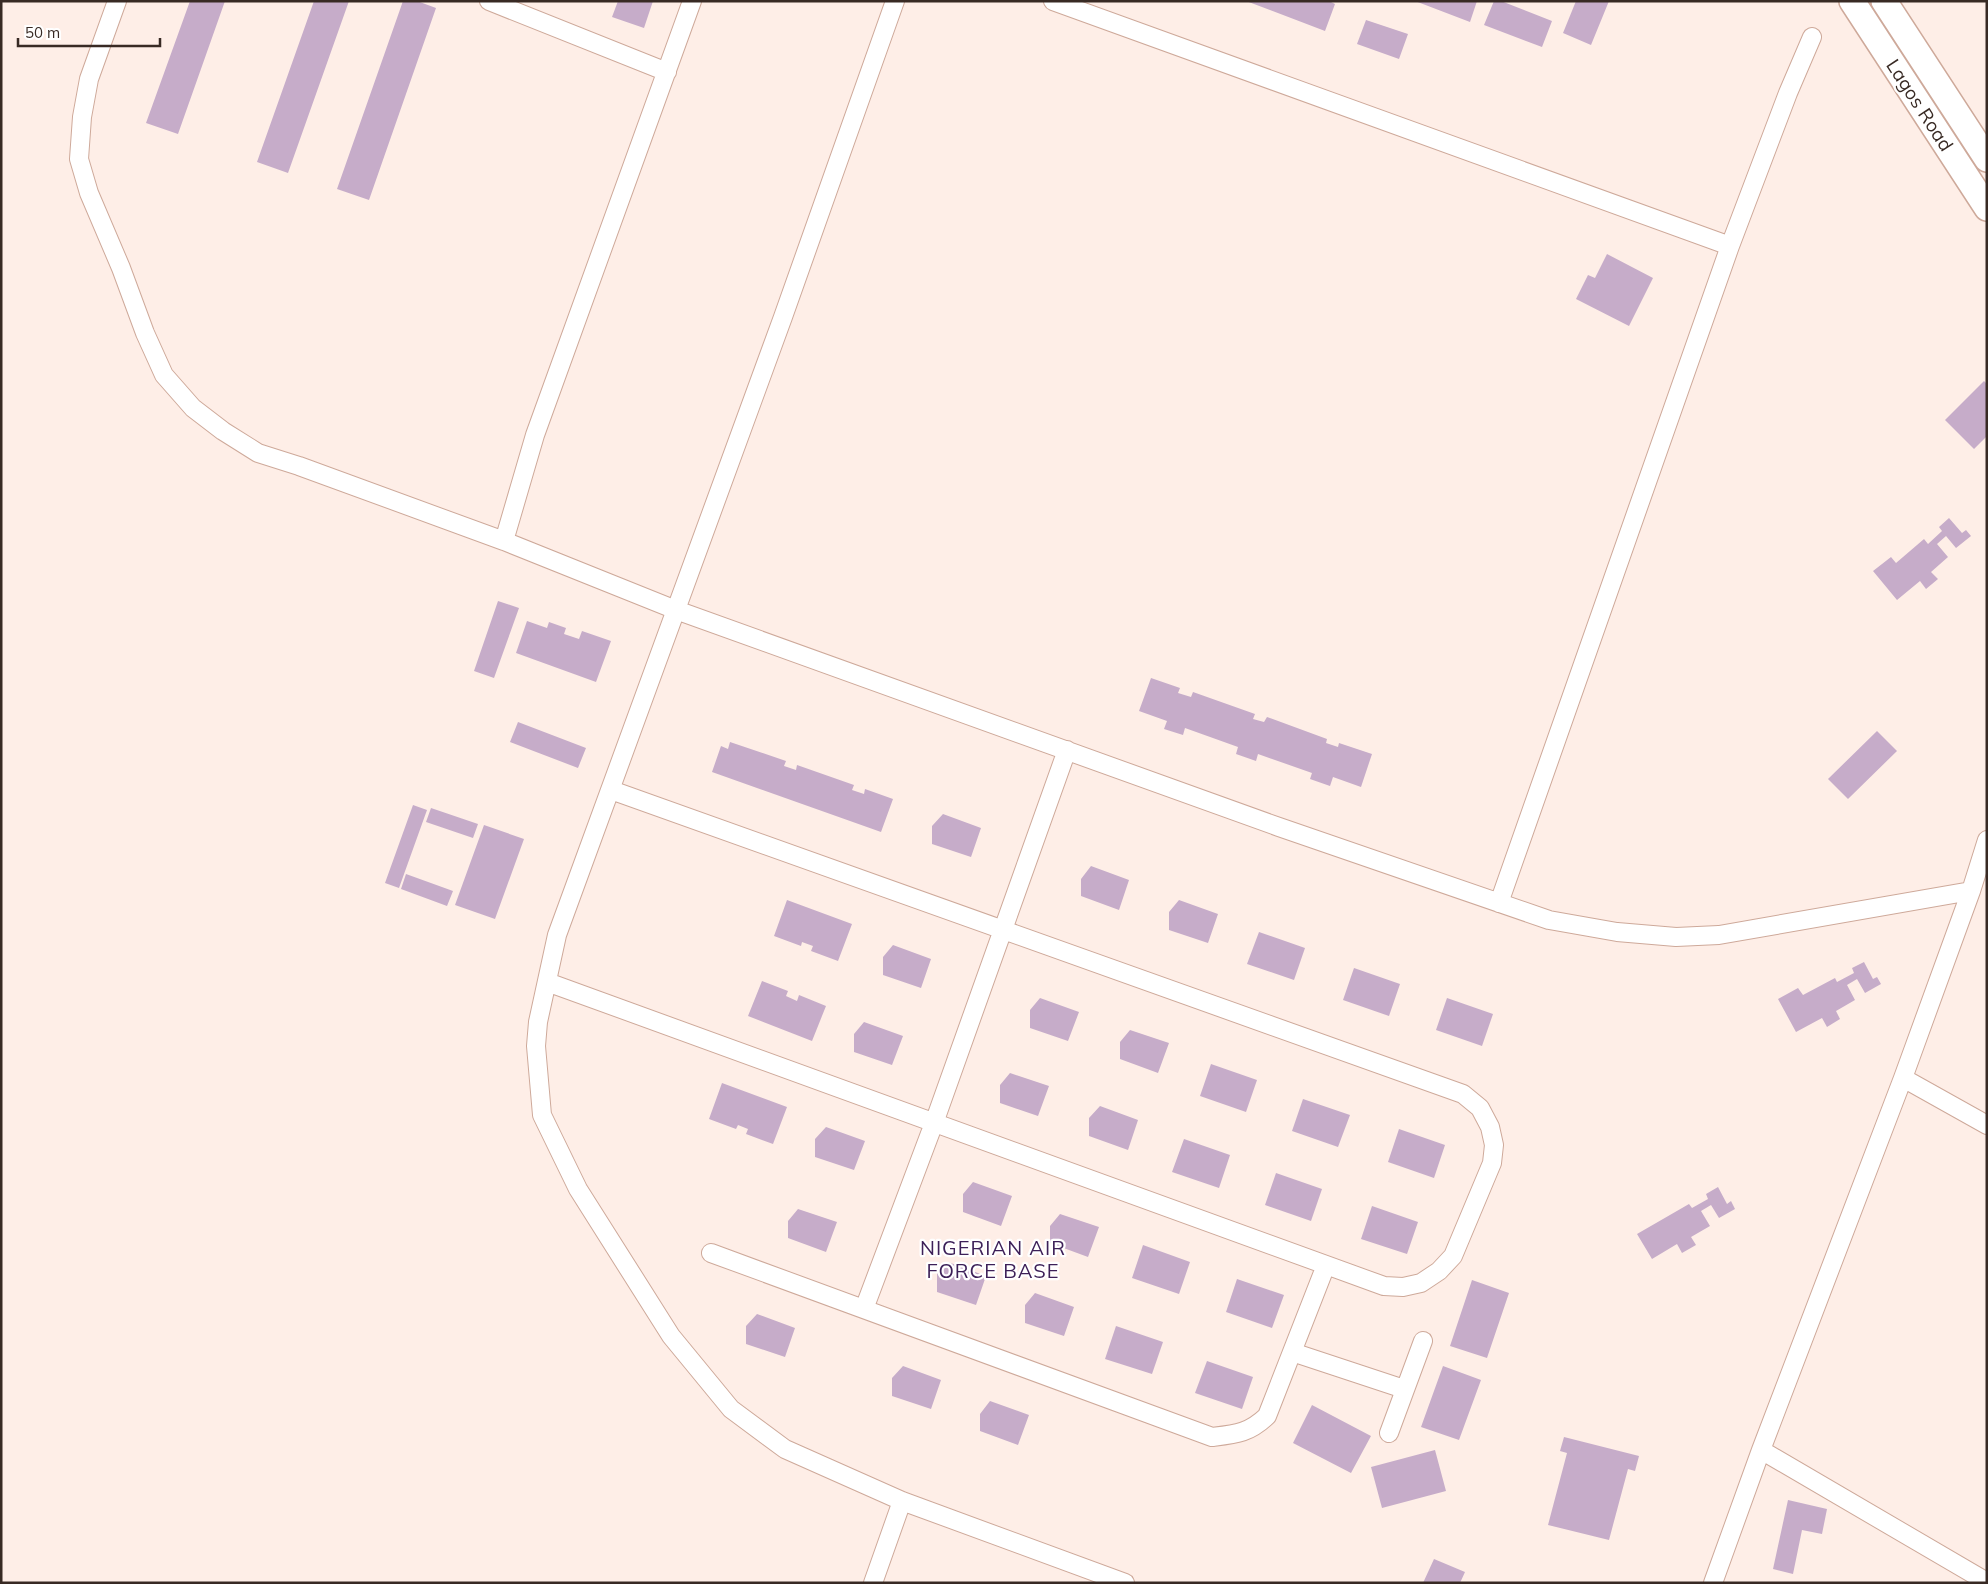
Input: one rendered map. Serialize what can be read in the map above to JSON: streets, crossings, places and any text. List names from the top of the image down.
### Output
{
  "streets": {
    "main road": ["Lagos Road"]
  },
  "districts": ["NIGERIAN AIR FORCE BASE"],
  "scale_bar": "50 m"
}
